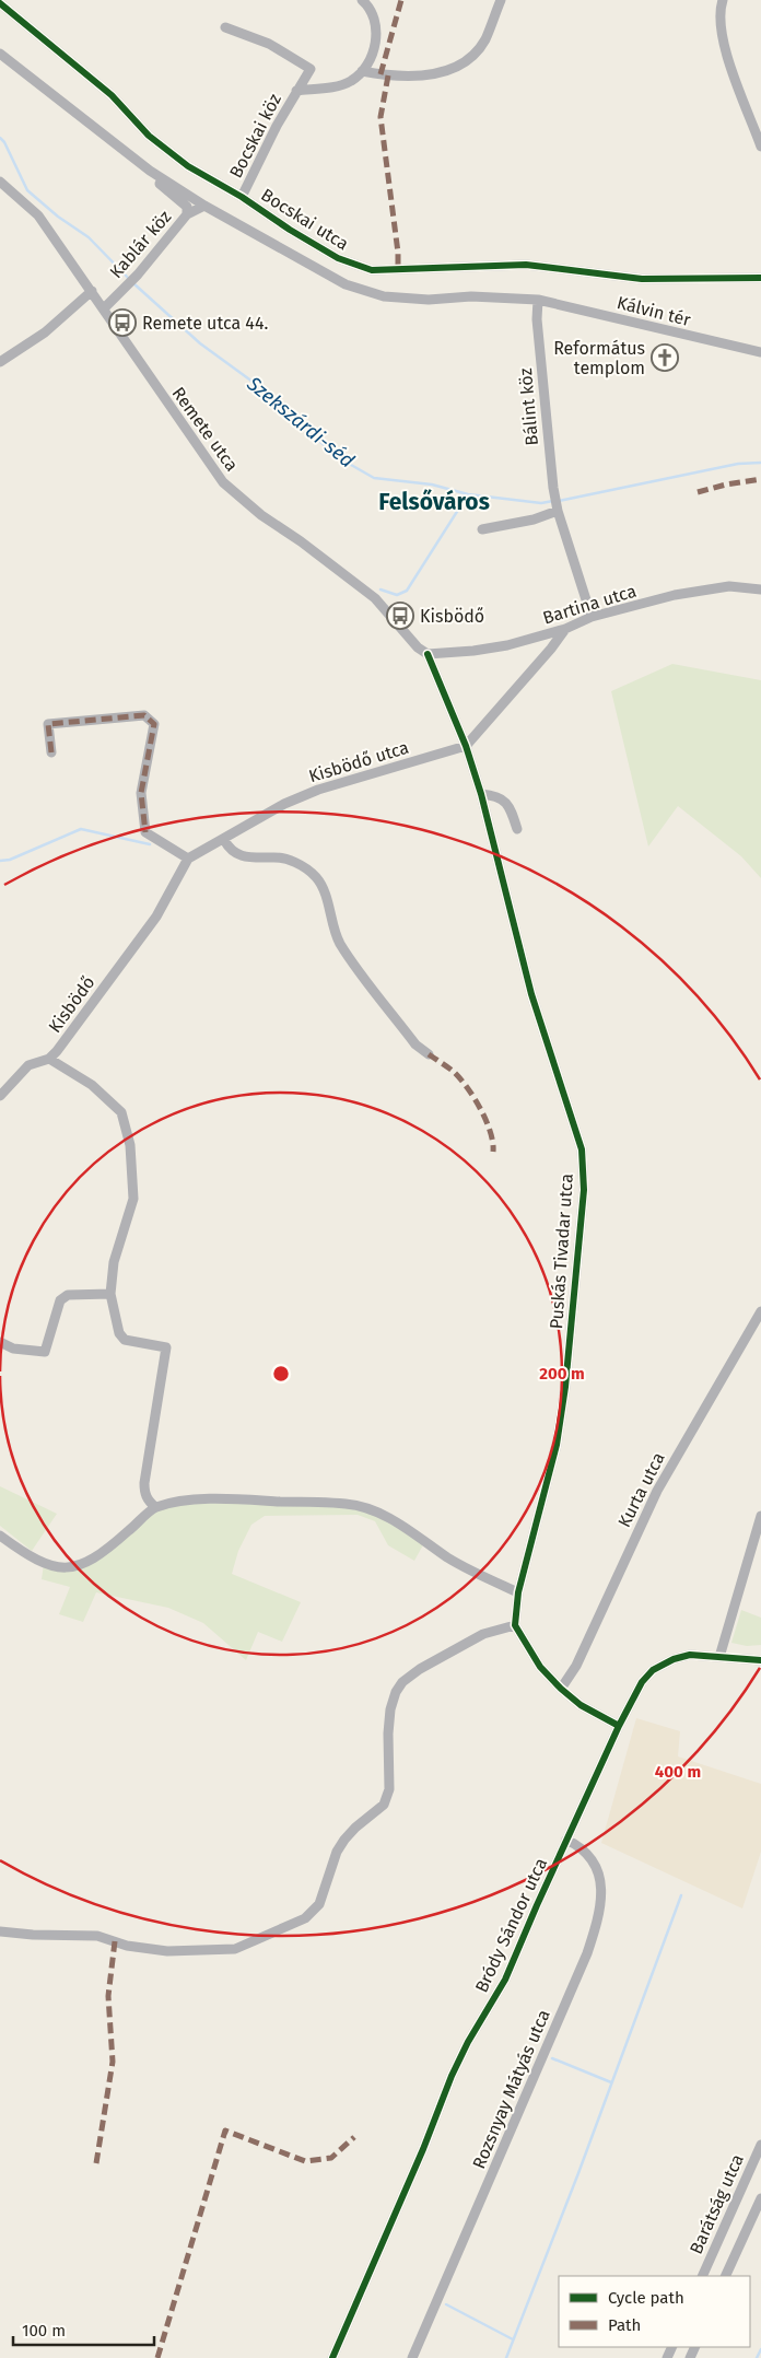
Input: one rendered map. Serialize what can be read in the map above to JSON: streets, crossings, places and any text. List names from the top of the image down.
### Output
{
  "streets": {
    "street": [
      "Bocskai köz",
      "Bocskai utca",
      "Kablár köz",
      "Kálvin tér",
      "Bálint köz",
      "Remete utca",
      "Bartina utca",
      "Kisbödő utca",
      "Kisbödő",
      "Puskás Tivadar utca",
      "Kurta utca",
      "Bródy Sándor utca",
      "Rozsnyay Mátyás utca",
      "Barátság utca"
    ]
  },
  "crossings": [
    ["Bocskai köz", "Bocskai utca"],
    ["Kablár köz", "Kálvin tér"],
    ["Kablár köz", "Remete utca"],
    ["Kálvin tér", "Bálint köz"],
    ["Bálint köz", "Bartina utca"],
    ["Remete utca", "Bartina utca"],
    ["Remete utca", "Puskás Tivadar utca"],
    ["Bartina utca", "Puskás Tivadar utca"],
    ["Kisbödő utca", "Kisbödő"],
    ["Kisbödő utca", "Puskás Tivadar utca"],
    ["Bródy Sándor utca", "Rozsnyay Mátyás utca"]
  ],
  "districts": ["Felsőváros"],
  "water": ["Szekszárdi-séd"],
  "places": {
    "bus stop": ["Remete utca 44.", "Kisbödő"],
    "church": ["Református templom"]
  },
  "legend": ["Cycle path", "Path"],
  "scale_bar": "100 m",
  "rings": ["200 m", "400 m"]
}
